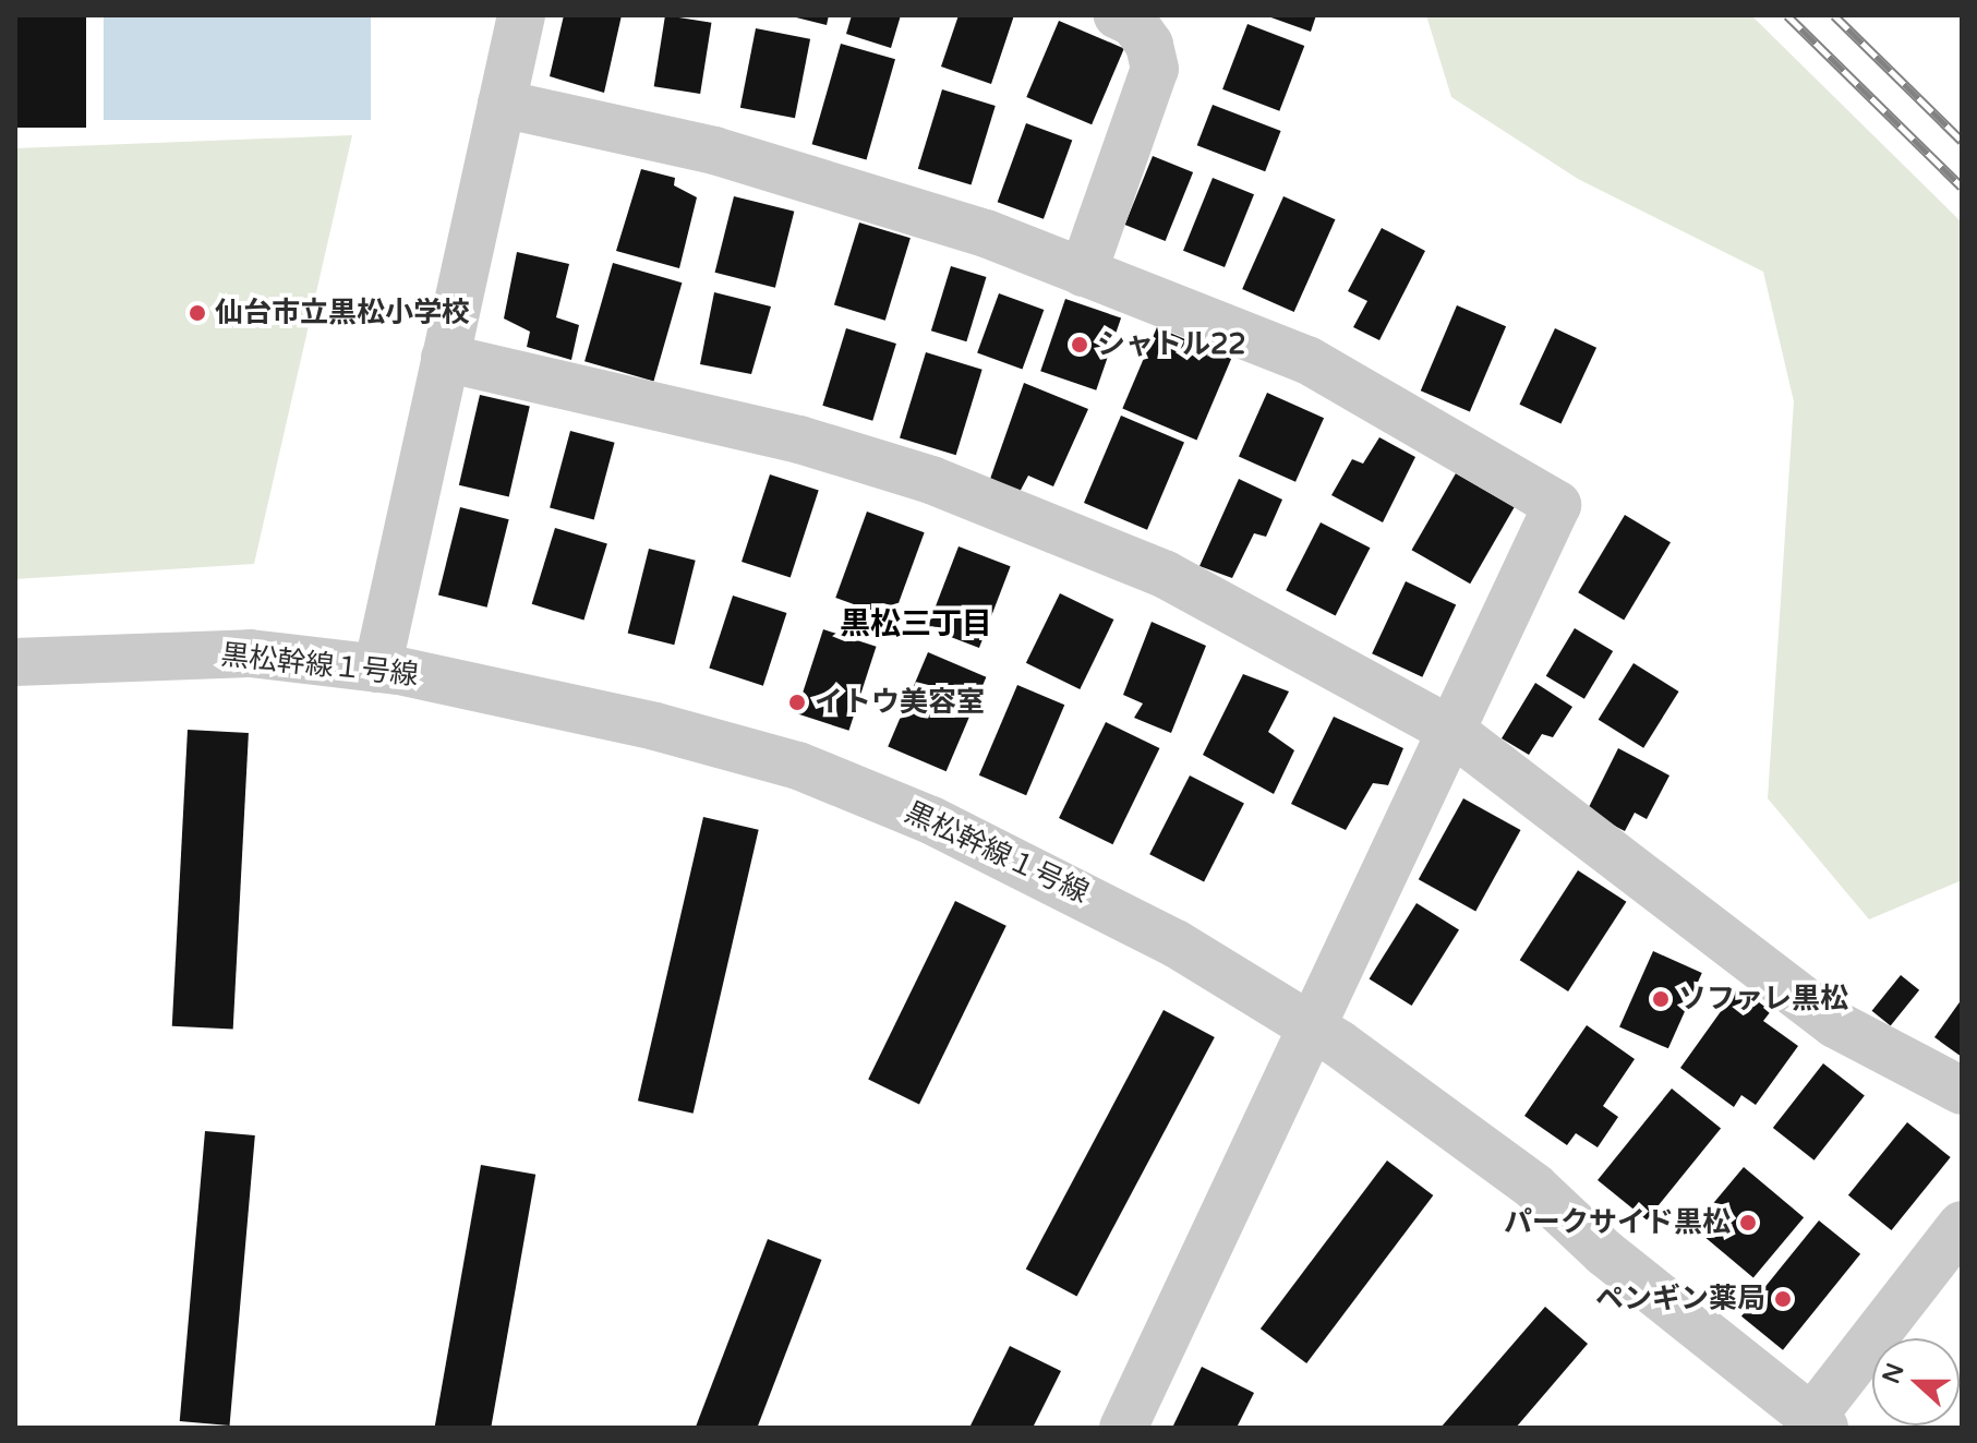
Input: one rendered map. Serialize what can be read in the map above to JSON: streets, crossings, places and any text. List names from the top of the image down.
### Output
{
  "streets": {
    "street": ["黒松幹線１号線"]
  },
  "districts": ["黒松三丁目"],
  "places": [
    "仙台市立黒松小学校",
    "シャトル22",
    "イトウ美容室",
    "ソファレ黒松",
    "パークサイド黒松",
    "ペンギン薬局"
  ],
  "north": "left"
}
